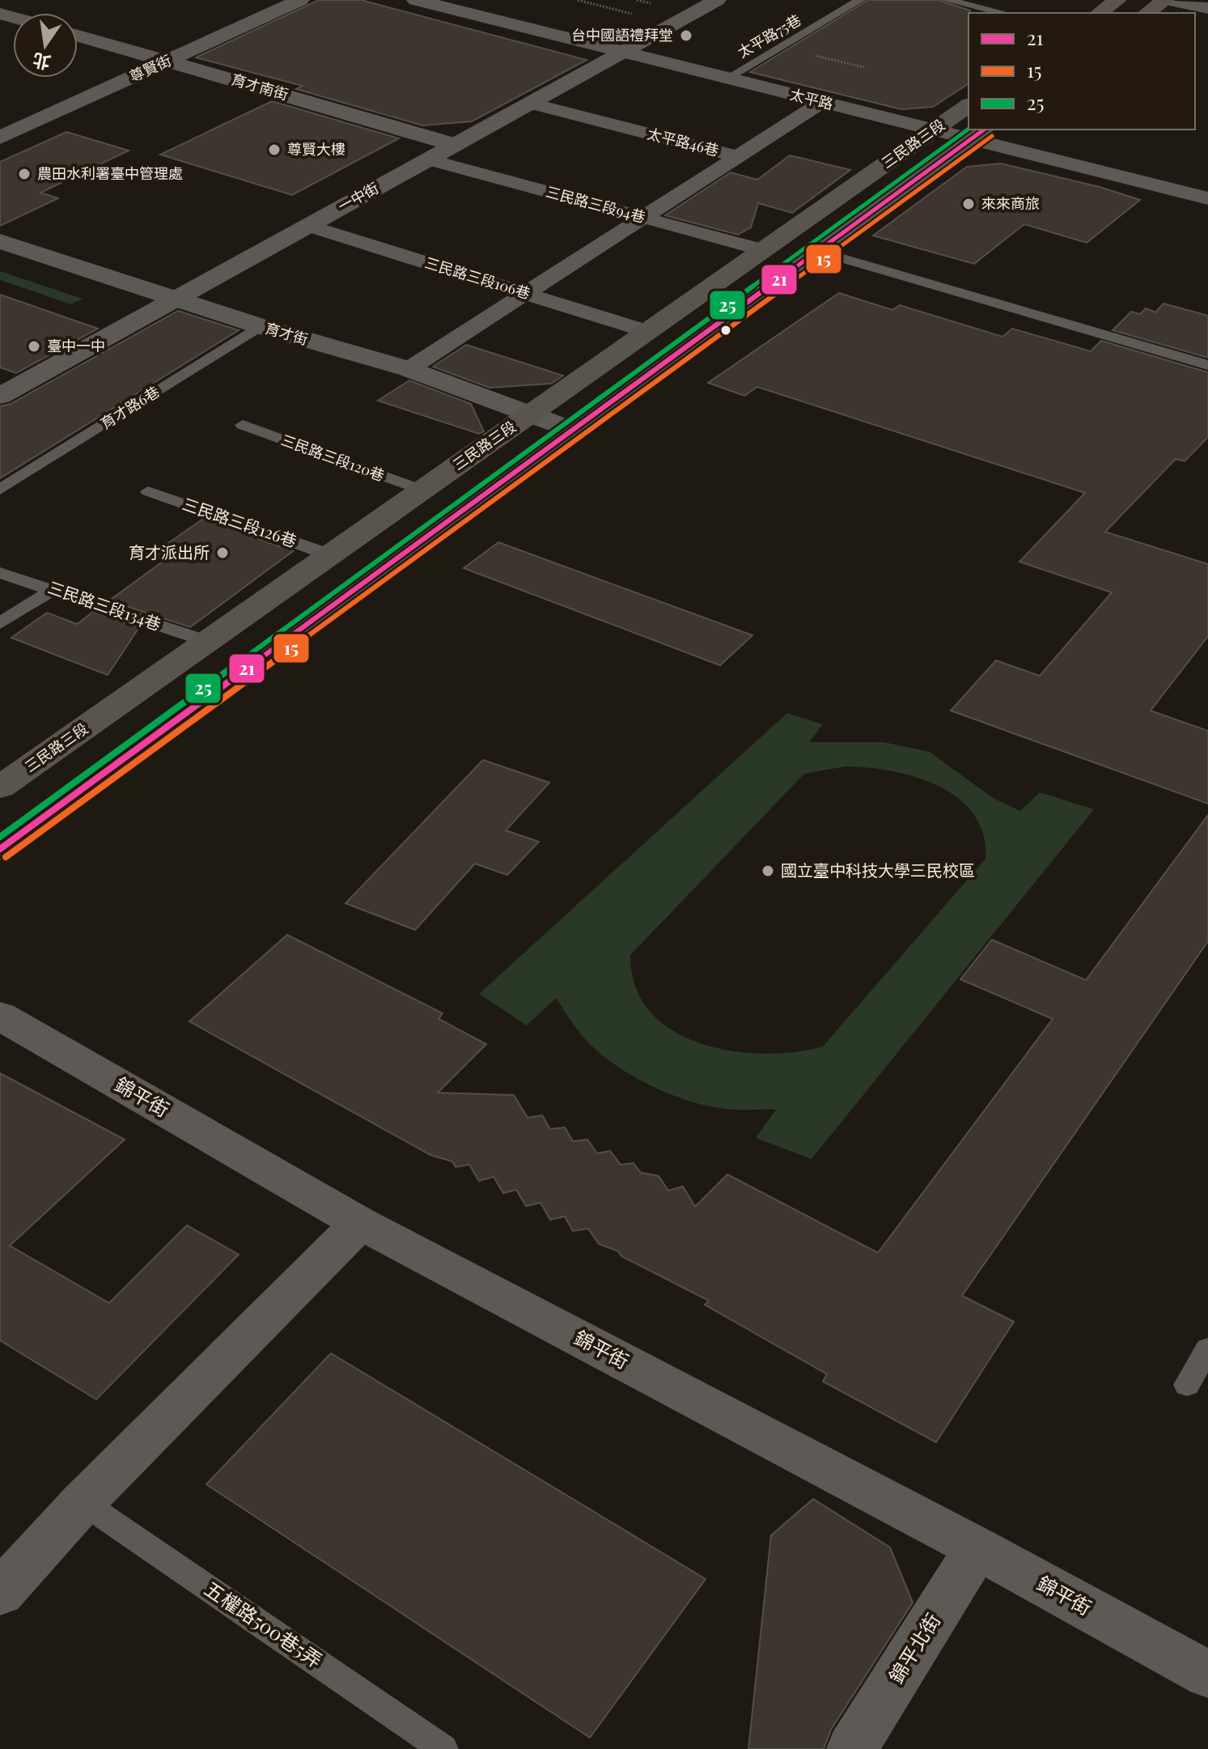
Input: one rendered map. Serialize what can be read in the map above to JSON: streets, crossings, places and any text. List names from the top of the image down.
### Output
{
  "streets": {
    "main road": ["三民路三段"],
    "street": [
      "尊賢街",
      "育才南街",
      "太平路",
      "太平路46巷",
      "一中街",
      "三民路三段94巷",
      "三民路三段106巷",
      "育才街",
      "錦平街",
      "錦平北街"
    ],
    "lane": [
      "太平路75巷",
      "育才路6巷",
      "三民路三段120巷",
      "三民路三段126巷",
      "三民路三段134巷",
      "五權路500巷5弄"
    ]
  },
  "crossings": [
    ["太平路75巷", "太平路"],
    ["尊賢街", "育才南街"],
    ["育才南街", "一中街"],
    ["太平路", "太平路46巷"],
    ["太平路", "三民路三段"],
    ["太平路", "一中街"],
    ["太平路46巷", "一中街"],
    ["三民路三段", "三民路三段94巷"],
    ["三民路三段", "三民路三段106巷"],
    ["三民路三段", "育才街"],
    ["三民路三段", "三民路三段120巷"],
    ["三民路三段", "三民路三段126巷"],
    ["三民路三段", "三民路三段134巷"],
    ["一中街", "三民路三段94巷"],
    ["一中街", "三民路三段106巷"],
    ["一中街", "育才街"],
    ["育才街", "育才路6巷"],
    ["錦平街", "錦平北街"]
  ],
  "places": [
    "台中國語禮拜堂",
    "尊賢大樓",
    "農田水利署臺中管理處",
    "來來商旅",
    "臺中一中",
    "育才派出所",
    "國立臺中科技大學三民校區"
  ],
  "lines": ["transit line 25", "transit line 21", "transit line 15"],
  "legend": ["21", "15", "25"],
  "north": "bottom"
}
